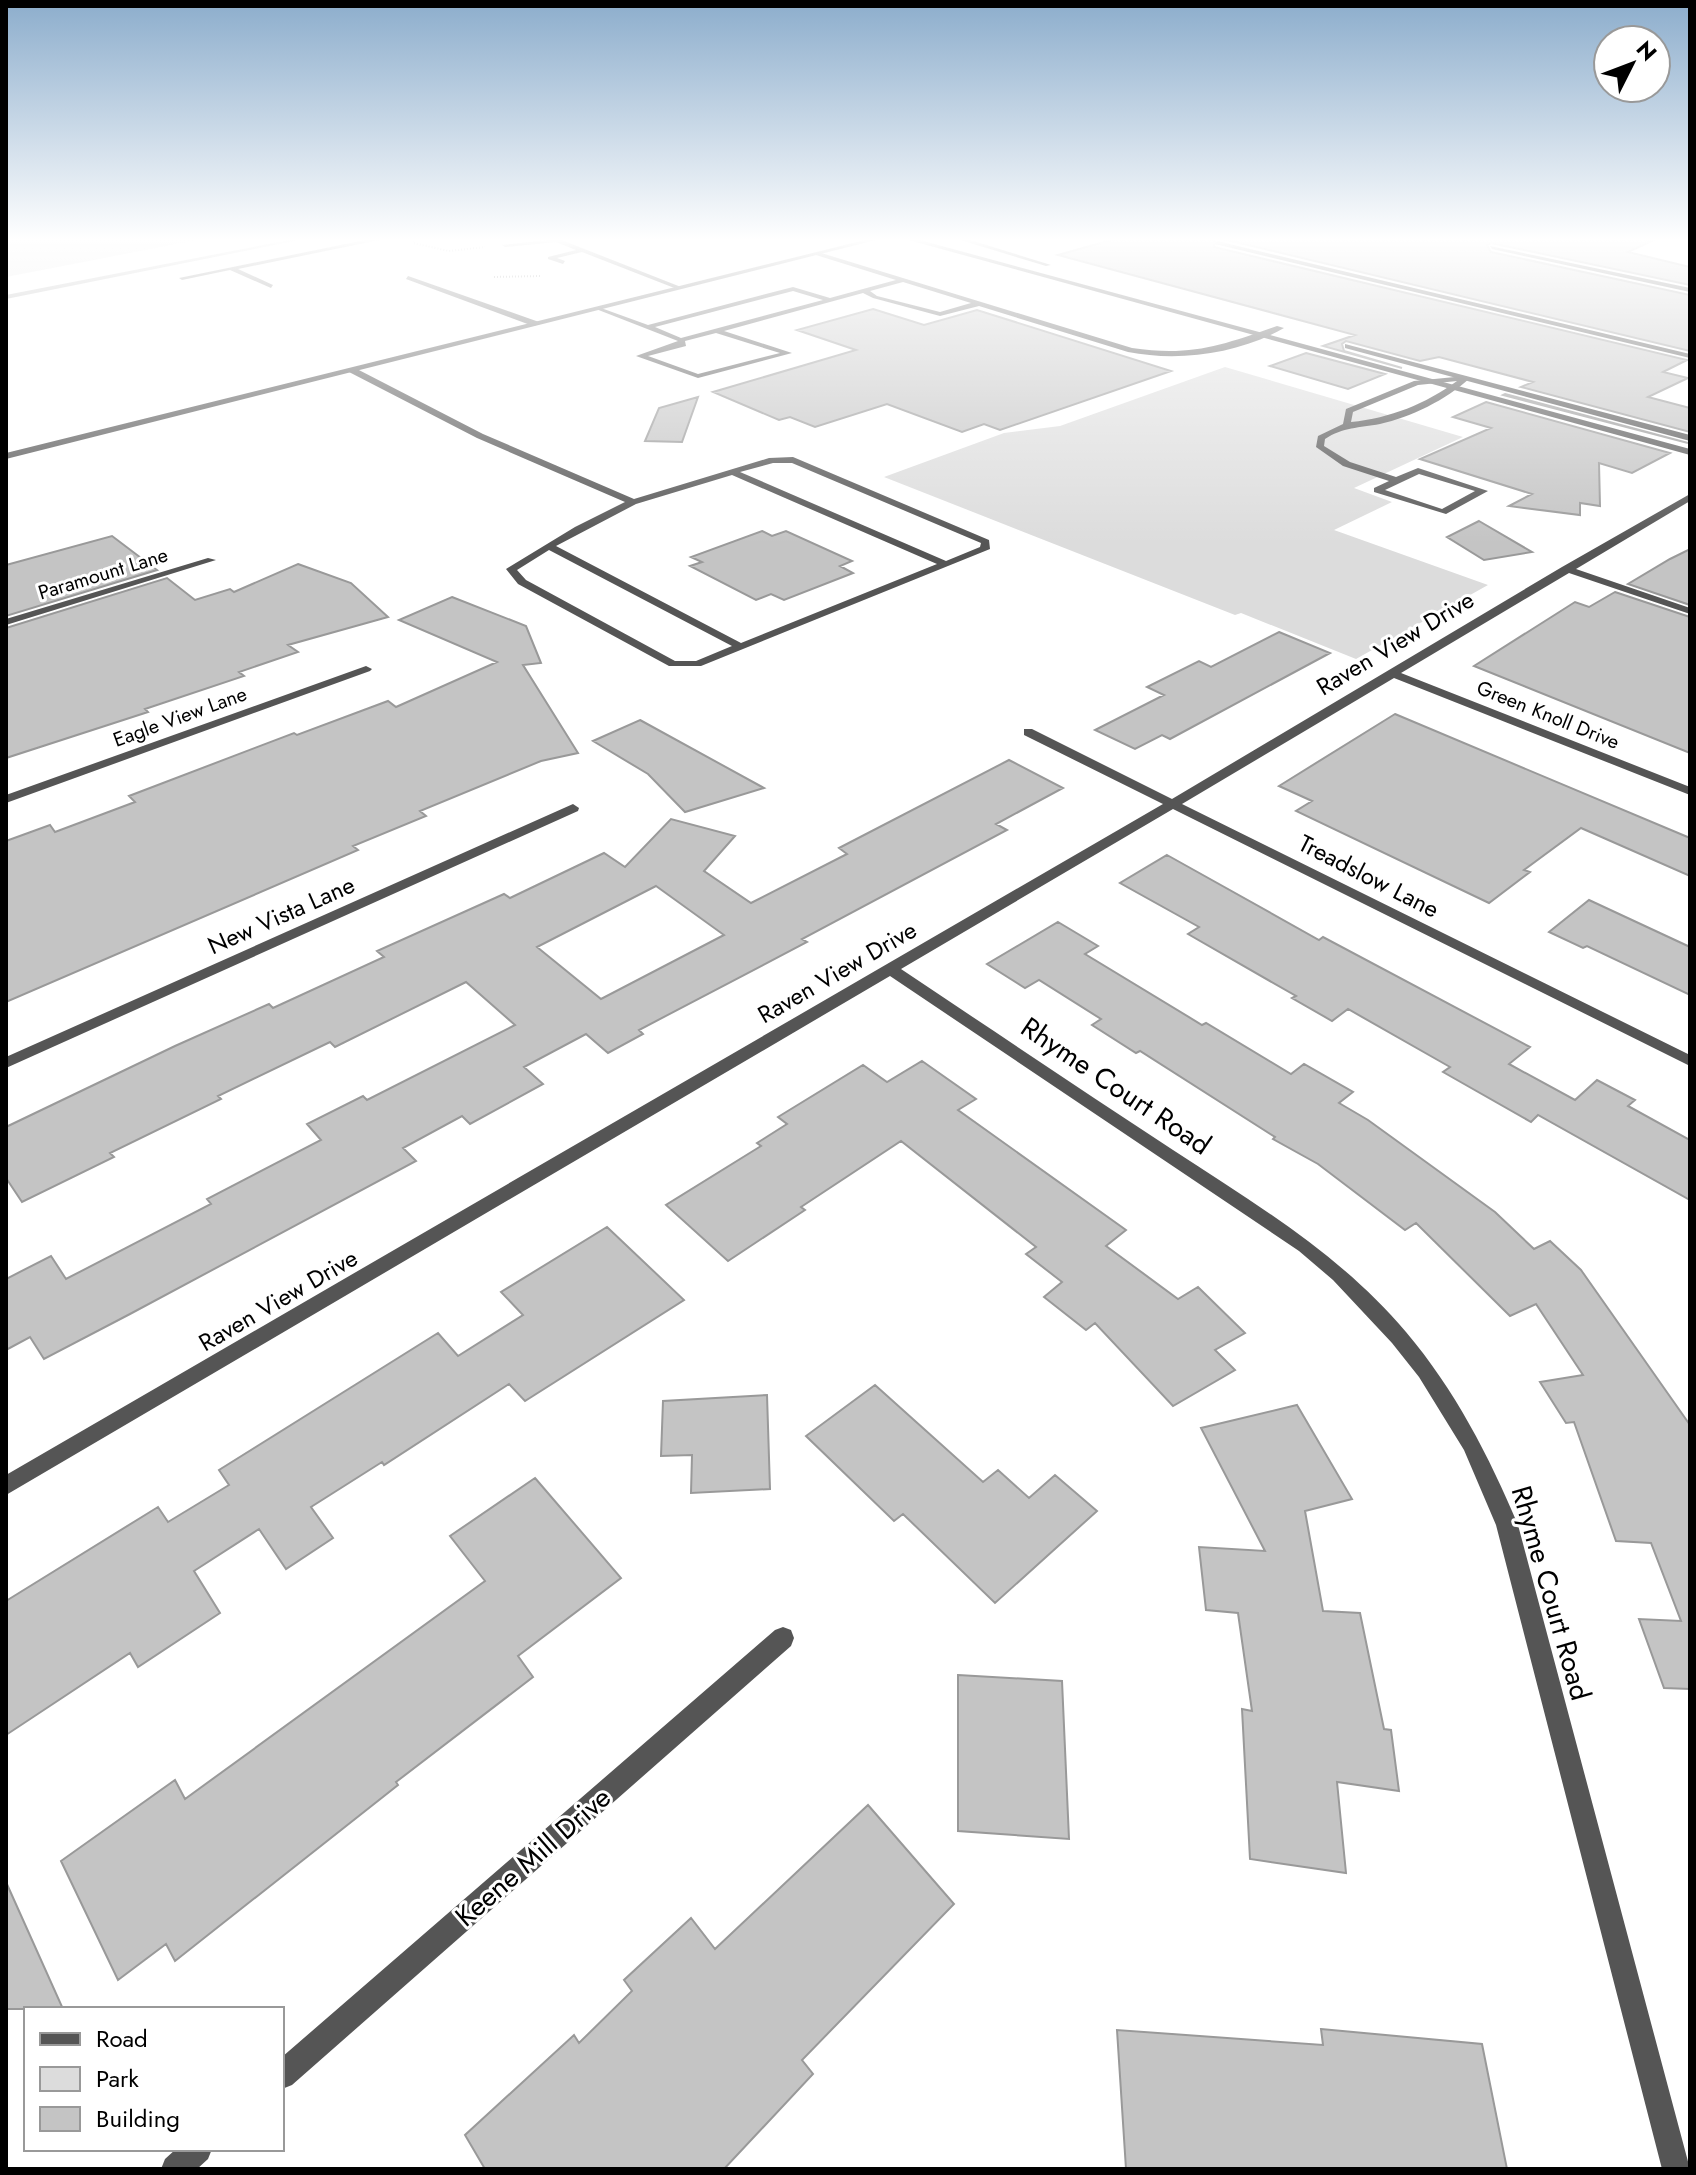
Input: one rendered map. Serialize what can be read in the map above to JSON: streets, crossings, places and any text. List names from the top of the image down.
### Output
{
  "streets": {
    "street": [
      "Paramount Lane",
      "Raven View Drive",
      "Green Knoll Drive",
      "Eagle View Lane",
      "Treadslow Lane",
      "New Vista Lane",
      "Rhyme Court Road",
      "Keene Mill Drive"
    ]
  },
  "crossings": [
    ["Raven View Drive", "Green Knoll Drive"],
    ["Raven View Drive", "Treadslow Lane"],
    ["Raven View Drive", "Rhyme Court Road"]
  ],
  "legend": ["Road", "Park", "Building"],
  "north": "top right"
}
